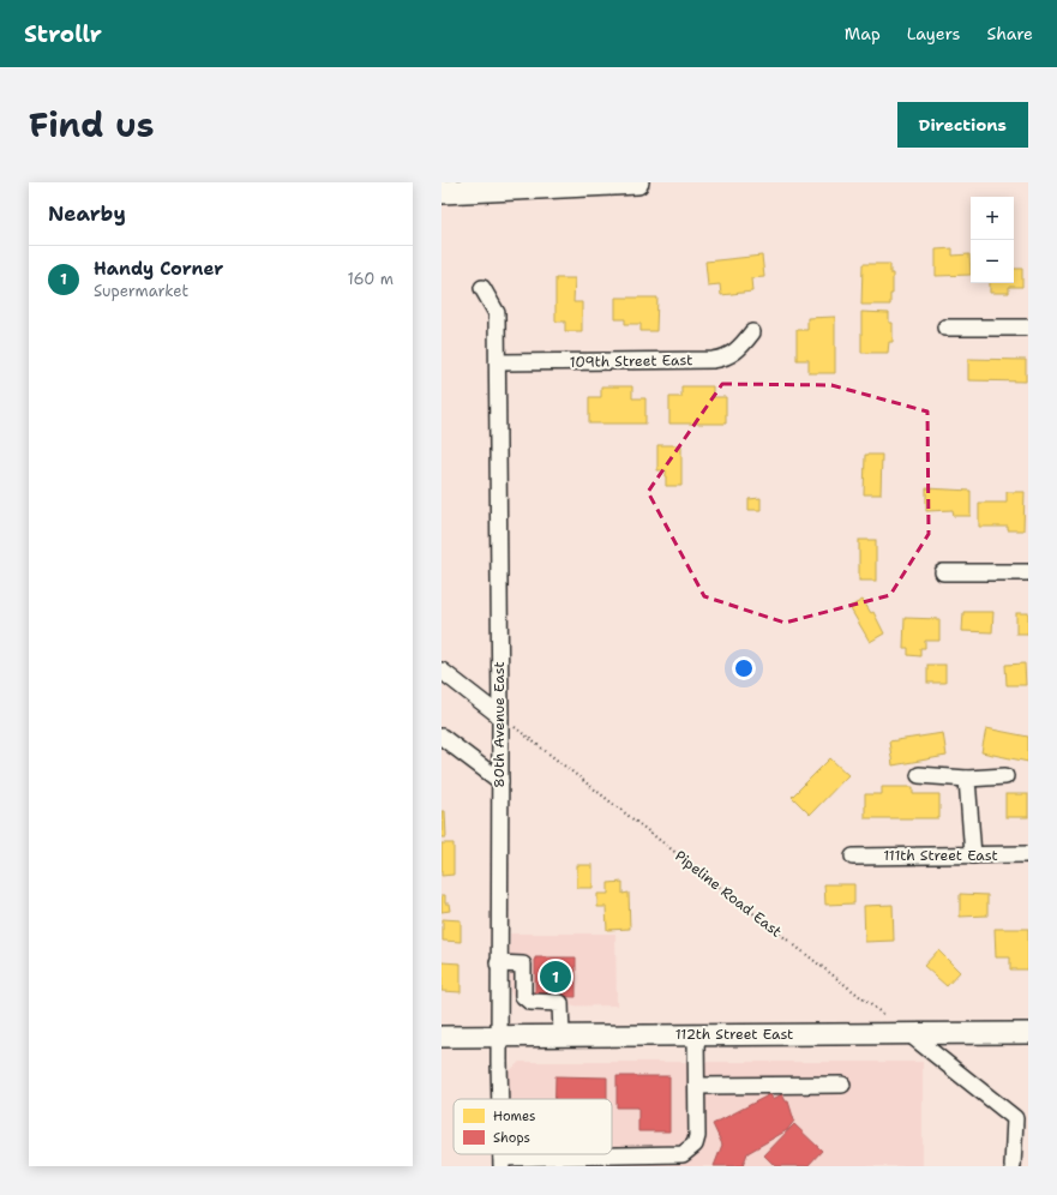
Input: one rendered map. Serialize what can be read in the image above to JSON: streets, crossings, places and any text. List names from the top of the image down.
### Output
{
  "streets": {
    "main road": ["112th Street East"],
    "street": ["109th Street East", "80th Avenue East", "111th Street East"],
    "path": ["Pipeline Road East"]
  },
  "crossings": [
    ["109th Street East", "80th Avenue East"],
    ["80th Avenue East", "Pipeline Road East"],
    ["80th Avenue East", "112th Street East"],
    ["Pipeline Road East", "112th Street East"]
  ],
  "legend": ["Homes", "Shops"],
  "page": {
    "header": "Strollr",
    "nav": ["Map", "Layers", "Share"],
    "title": "Find us",
    "buttons": "Directions",
    "heading": "Nearby",
    "map_buttons": ["+", "−"],
    "list": [
      {
        "mark": "1",
        "name": "Handy Corner",
        "note": "Supermarket",
        "value": "160 m"
      }
    ],
    "pins": "1"
  }
}
